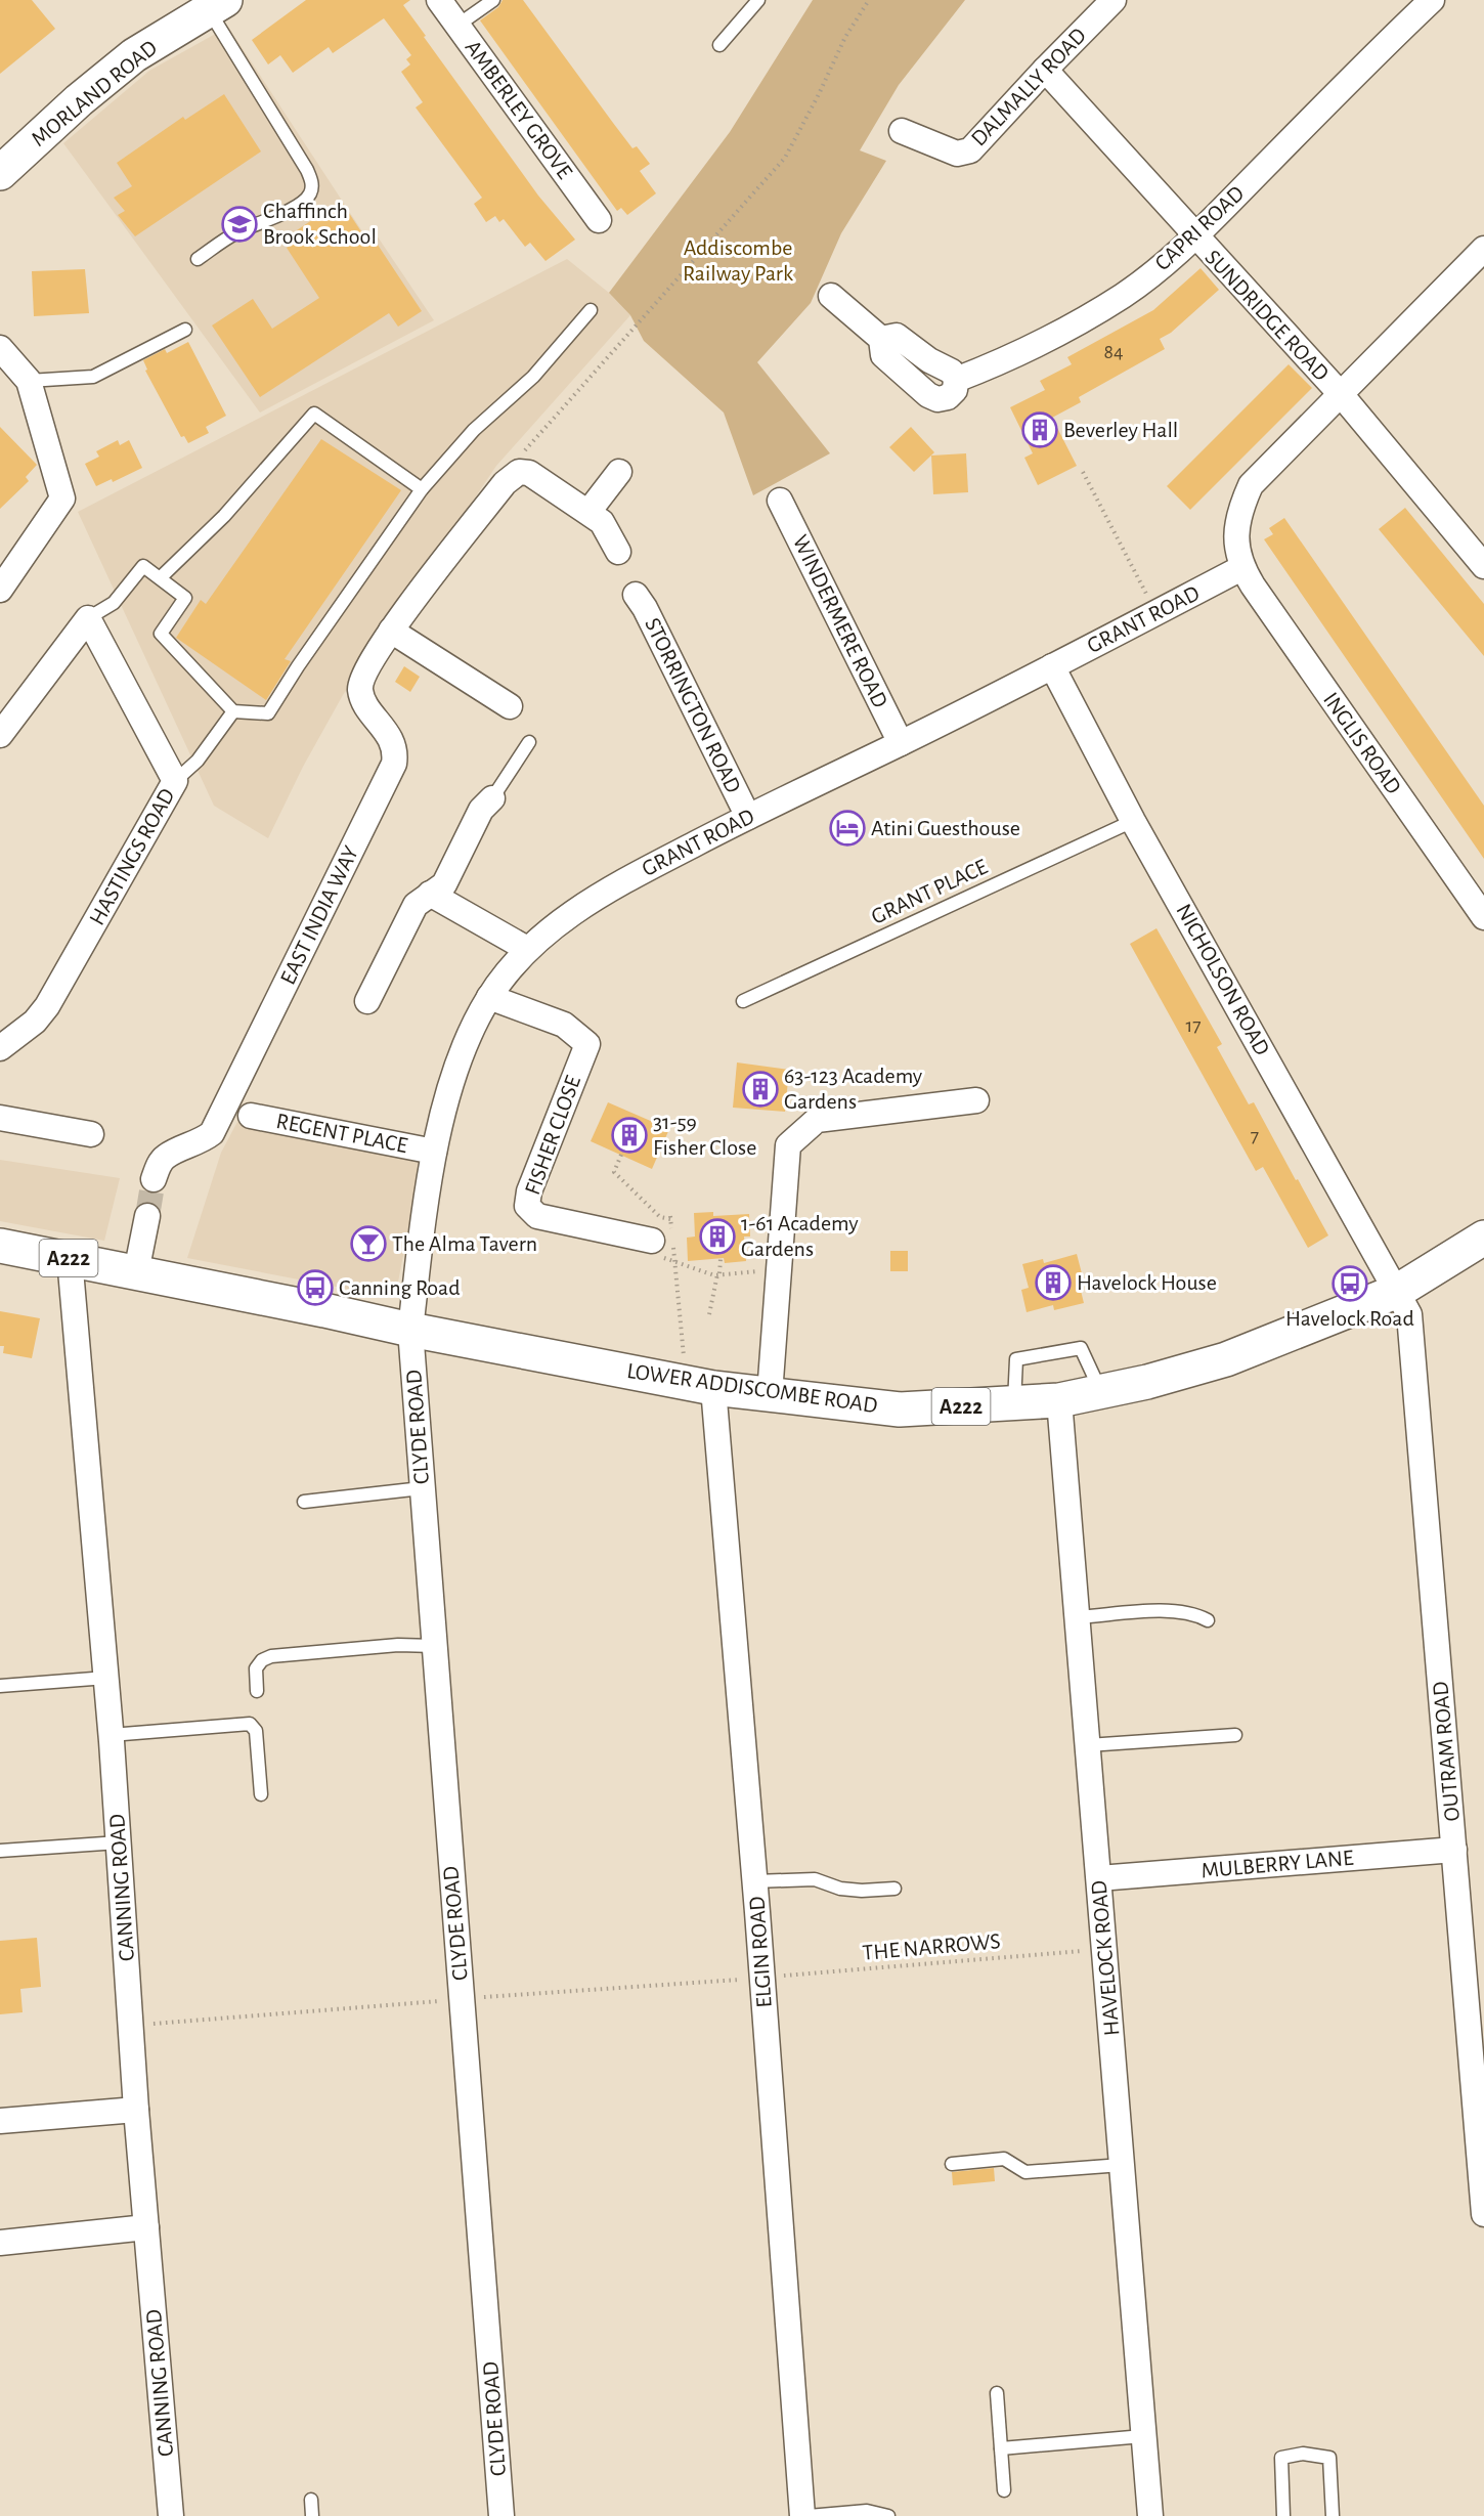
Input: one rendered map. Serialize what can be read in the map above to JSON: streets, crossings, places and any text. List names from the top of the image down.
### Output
{
  "streets": {
    "main road": ["MORLAND ROAD", "A222", "LOWER ADDISCOMBE ROAD"],
    "street": [
      "DALMALLY ROAD",
      "AMBERLEY GROVE",
      "CAPRI ROAD",
      "SUNDRIDGE ROAD",
      "GRANT ROAD",
      "WINDERMERE ROAD",
      "STORRINGTON ROAD",
      "INGLIS ROAD",
      "HASTINGS ROAD",
      "EAST INDIA WAY",
      "NICHOLSON ROAD",
      "REGENT PLACE",
      "FISHER CLOSE",
      "CLYDE ROAD",
      "OUTRAM ROAD",
      "MULBERRY LANE",
      "CANNING ROAD",
      "ELGIN ROAD",
      "HAVELOCK ROAD"
    ],
    "lane": ["GRANT PLACE"],
    "path": ["THE NARROWS"]
  },
  "crossings": [
    ["DALMALLY ROAD", "SUNDRIDGE ROAD"],
    ["CAPRI ROAD", "SUNDRIDGE ROAD"],
    ["GRANT ROAD", "WINDERMERE ROAD"],
    ["GRANT ROAD", "STORRINGTON ROAD"],
    ["GRANT ROAD", "INGLIS ROAD"],
    ["GRANT ROAD", "NICHOLSON ROAD"],
    ["GRANT ROAD", "REGENT PLACE"],
    ["GRANT ROAD", "FISHER CLOSE"],
    ["GRANT ROAD", "LOWER ADDISCOMBE ROAD"],
    ["GRANT ROAD", "CLYDE ROAD"],
    ["GRANT PLACE", "NICHOLSON ROAD"],
    ["NICHOLSON ROAD", "LOWER ADDISCOMBE ROAD"],
    ["NICHOLSON ROAD", "OUTRAM ROAD"],
    ["LOWER ADDISCOMBE ROAD", "CLYDE ROAD"],
    ["LOWER ADDISCOMBE ROAD", "OUTRAM ROAD"],
    ["LOWER ADDISCOMBE ROAD", "CANNING ROAD"],
    ["LOWER ADDISCOMBE ROAD", "ELGIN ROAD"],
    ["LOWER ADDISCOMBE ROAD", "HAVELOCK ROAD"],
    ["OUTRAM ROAD", "MULBERRY LANE"],
    ["MULBERRY LANE", "HAVELOCK ROAD"],
    ["THE NARROWS", "ELGIN ROAD"],
    ["THE NARROWS", "HAVELOCK ROAD"]
  ],
  "parks": ["Addiscombe Railway Park"],
  "places": {
    "school or university": ["Chaffinch Brook School"],
    "building": [
      "Beverley Hall",
      "63-123 Academy Gardens",
      "31-59 Fisher Close",
      "1-61 Academy Gardens",
      "Havelock House"
    ],
    "hotel": ["Atini Guesthouse"],
    "bar": ["The Alma Tavern"],
    "bus stop": ["Havelock Road", "Canning Road"]
  },
  "house_numbers": ["84", "17", "7"]
}
